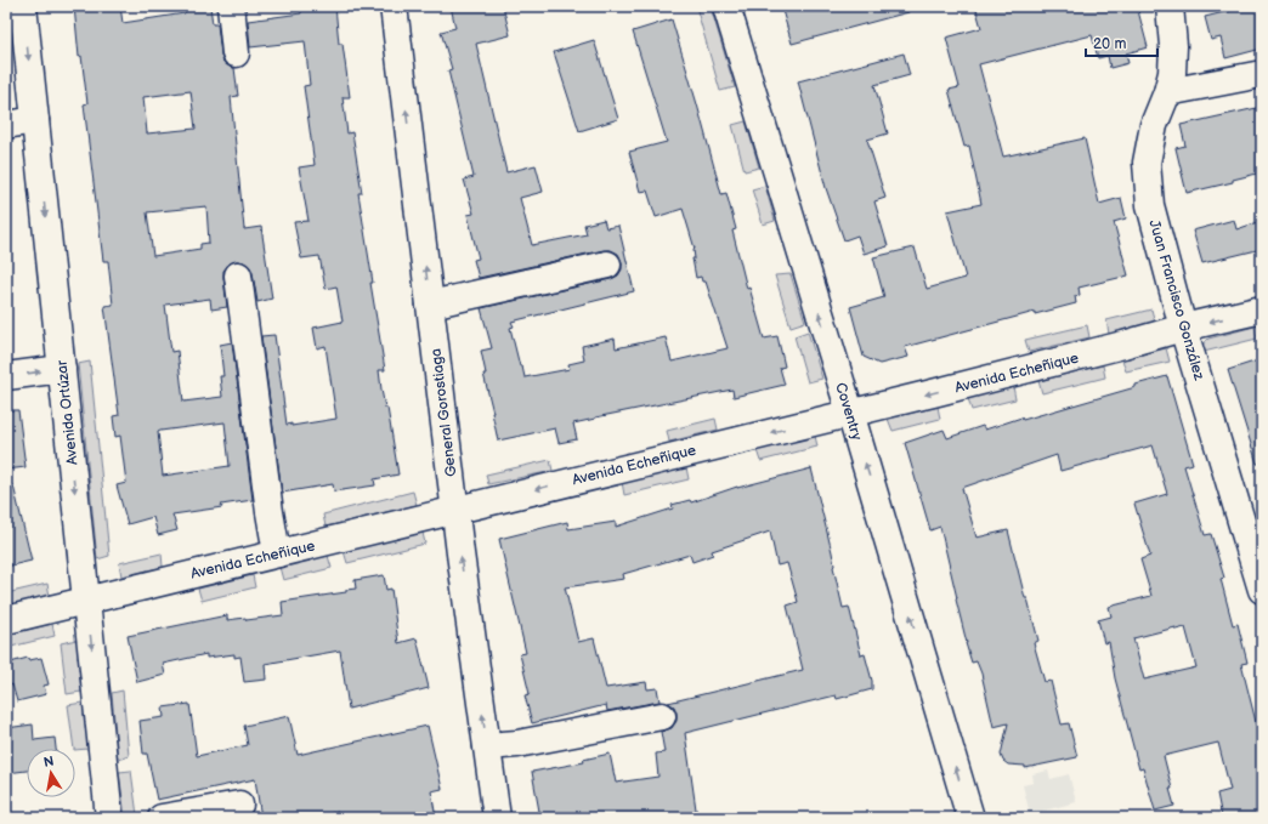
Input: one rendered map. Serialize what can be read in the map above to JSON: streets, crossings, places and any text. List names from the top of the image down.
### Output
{
  "streets": {
    "street": [
      "Juan Francisco González",
      "Avenida Echeñique",
      "Coventry",
      "Avenida Ortúzar",
      "General Gorostiaga"
    ]
  },
  "crossings": [
    ["Juan Francisco González", "Avenida Echeñique"],
    ["Avenida Echeñique", "Coventry"],
    ["Avenida Echeñique", "Avenida Ortúzar"],
    ["Avenida Echeñique", "General Gorostiaga"]
  ],
  "one_way": ["Avenida Echeñique", "Coventry", "General Gorostiaga"],
  "scale_bar": "20 m",
  "north": "top"
}
